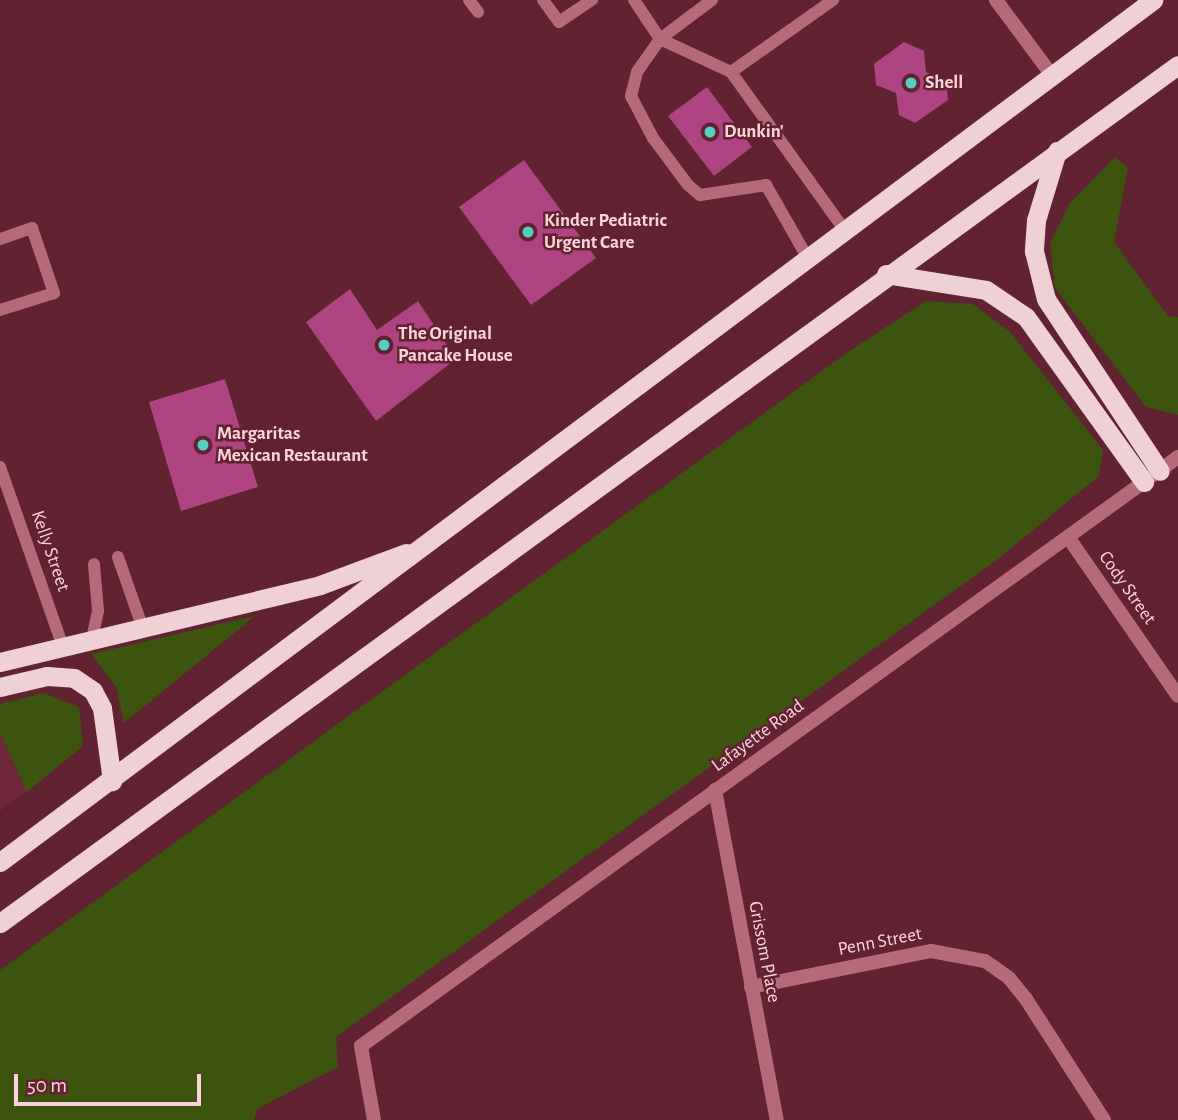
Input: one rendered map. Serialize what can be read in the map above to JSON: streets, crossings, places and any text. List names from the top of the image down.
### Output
{
  "streets": {
    "street": [
      "Cody Street",
      "Lafayette Road",
      "Penn Street",
      "Grissom Place"
    ],
    "lane": ["Kelly Street"]
  },
  "crossings": [
    ["Cody Street", "Lafayette Road"],
    ["Lafayette Road", "Grissom Place"],
    ["Penn Street", "Grissom Place"]
  ],
  "places": [
    "Shell",
    "Dunkin'",
    "Kinder Pediatric Urgent Care",
    "The Original Pancake House",
    "Margaritas Mexican Restaurant"
  ],
  "scale_bar": "50 m"
}
